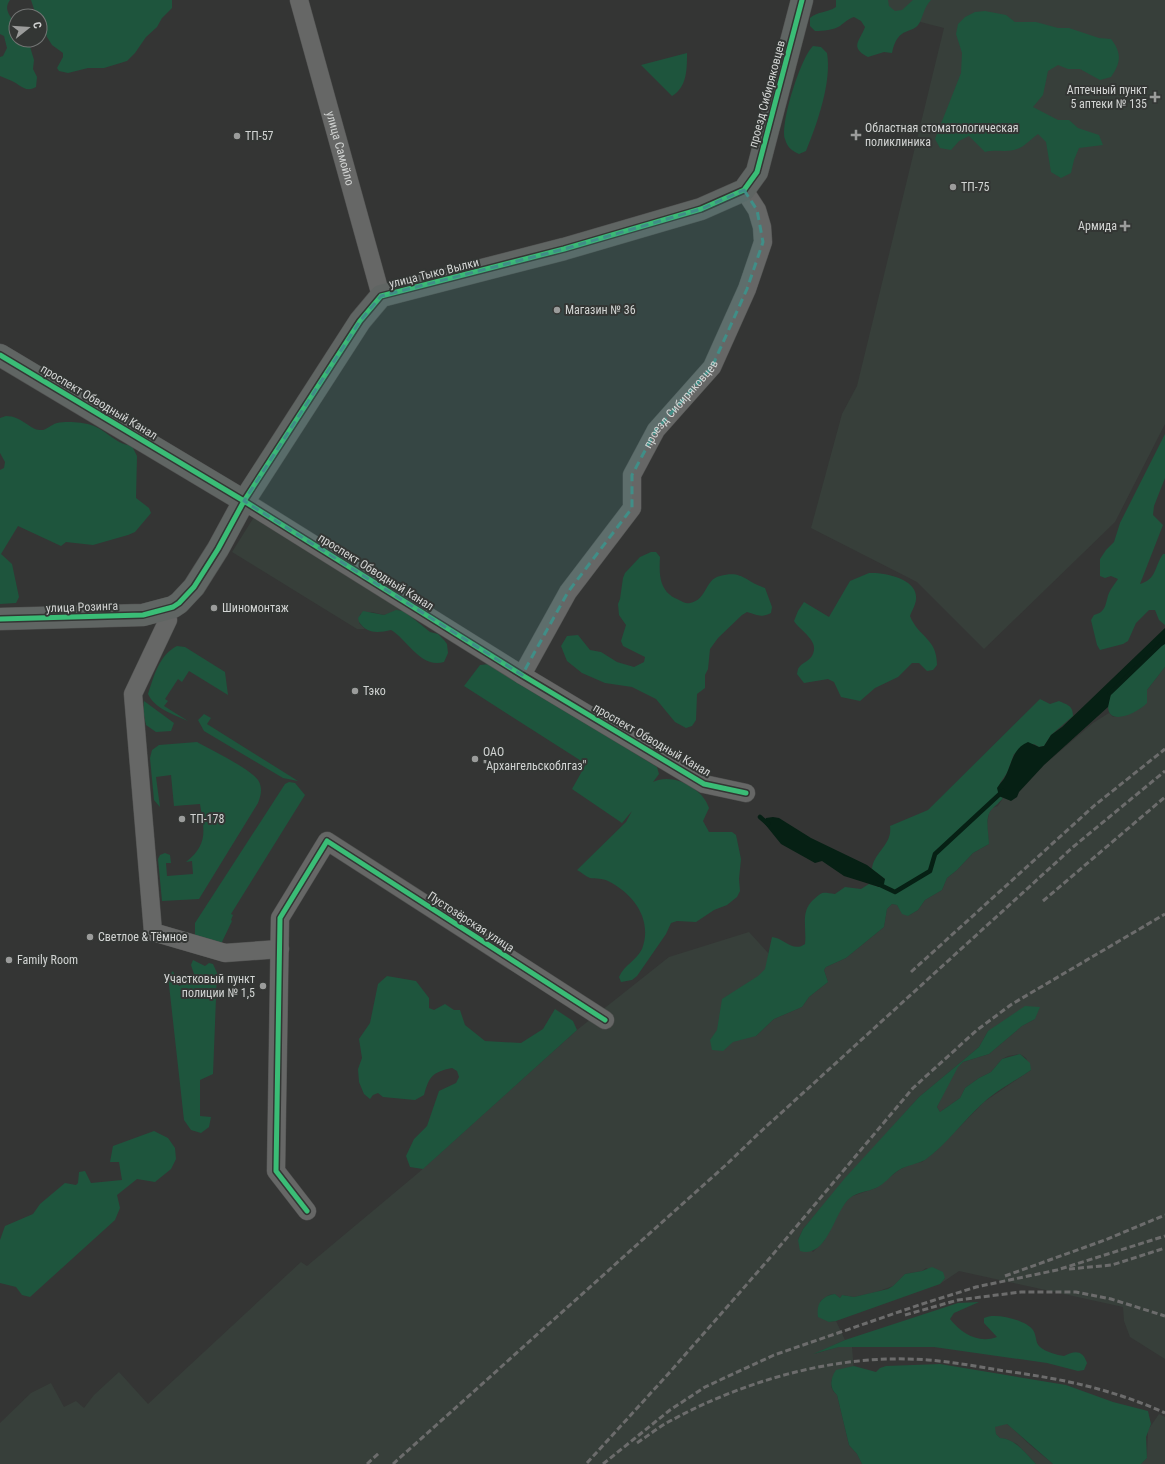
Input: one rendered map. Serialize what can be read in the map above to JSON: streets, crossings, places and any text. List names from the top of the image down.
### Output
{
  "streets": {
    "street": [
      "проезд Сибиряковцев",
      "улица Самойло",
      "улица Тыко Вылки",
      "проспект Обводный Канал",
      "улица Розинга",
      "Пустозёрская улица"
    ]
  },
  "crossings": [
    ["проезд Сибиряковцев", "улица Тыко Вылки"],
    ["проезд Сибиряковцев", "проспект Обводный Канал"],
    ["улица Самойло", "улица Тыко Вылки"],
    ["улица Тыко Вылки", "проспект Обводный Канал"],
    ["улица Тыко Вылки", "улица Розинга"]
  ],
  "places": {
    "health": ["Аптечный пункт 5 аптеки № 135", "Областная стоматологическая поликлиника", "Армида"],
    "other": [
      "ТП-57",
      "ТП-75",
      "Магазин № 36",
      "Шиномонтаж",
      "Тэко",
      "ОАО \"Архангельскоблгаз\"",
      "ТП-178",
      "Светлое & Тёмное",
      "Family Room",
      "Участковый пункт полиции № 1,5"
    ]
  },
  "north": "right"
}
